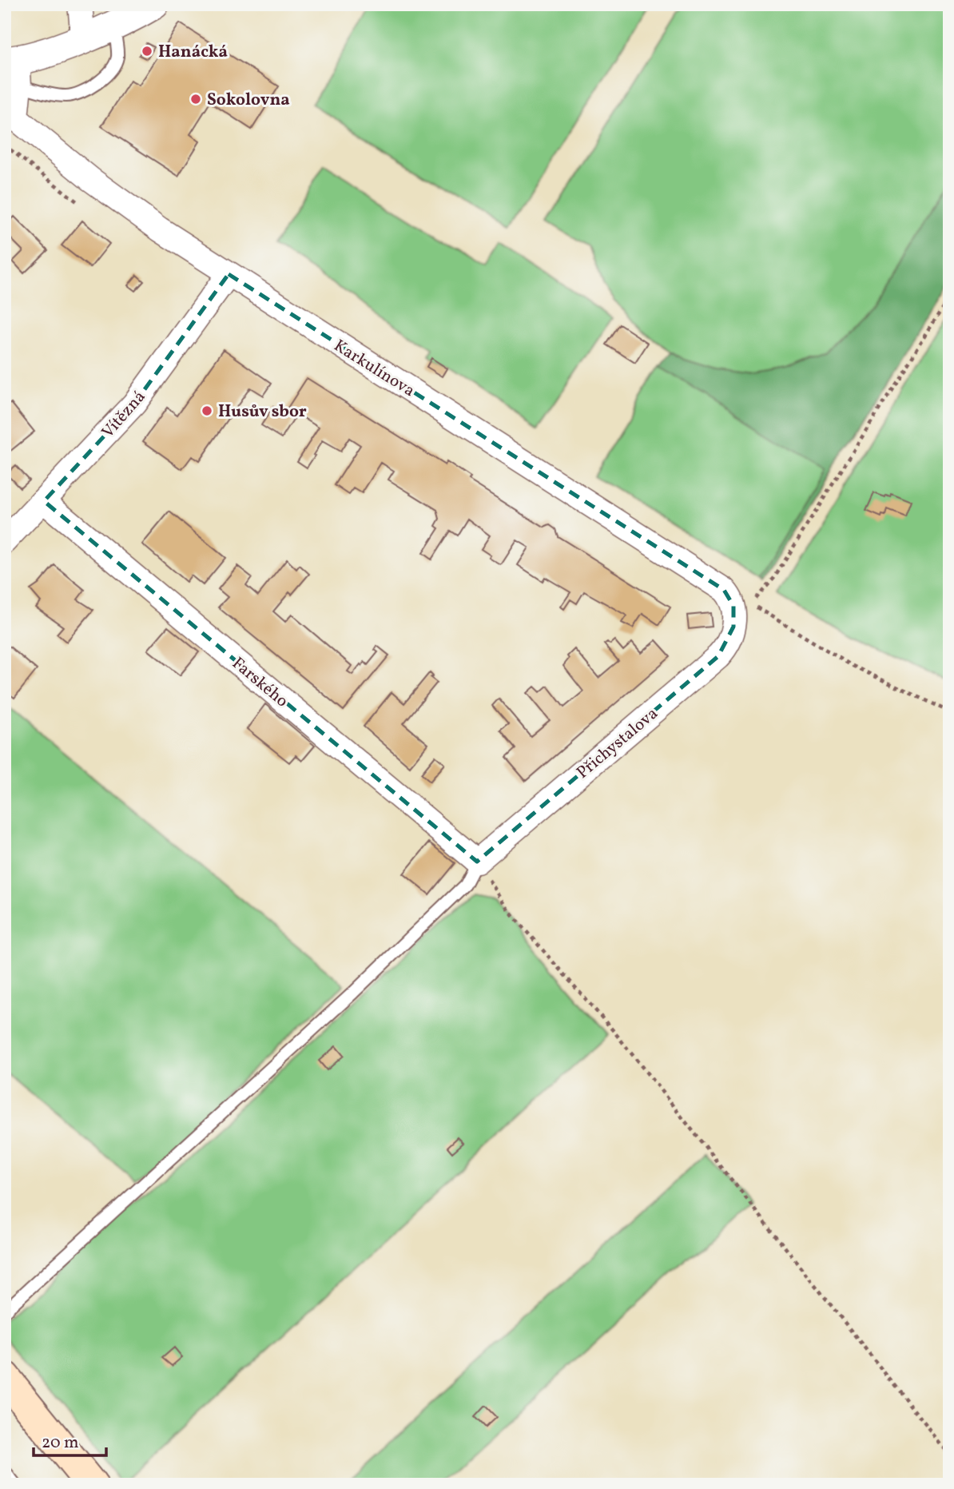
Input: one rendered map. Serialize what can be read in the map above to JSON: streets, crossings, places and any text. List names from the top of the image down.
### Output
{
  "streets": {
    "street": [
      "Karkulínova",
      "Vítězná",
      "Farského",
      "Přichystalova"
    ]
  },
  "crossings": [
    ["Karkulínova", "Vítězná"],
    ["Karkulínova", "Přichystalova"],
    ["Vítězná", "Farského"],
    ["Farského", "Přichystalova"]
  ],
  "places": ["Hanácká", "Sokolovna", "Husův sbor"],
  "scale_bar": "20 m"
}
